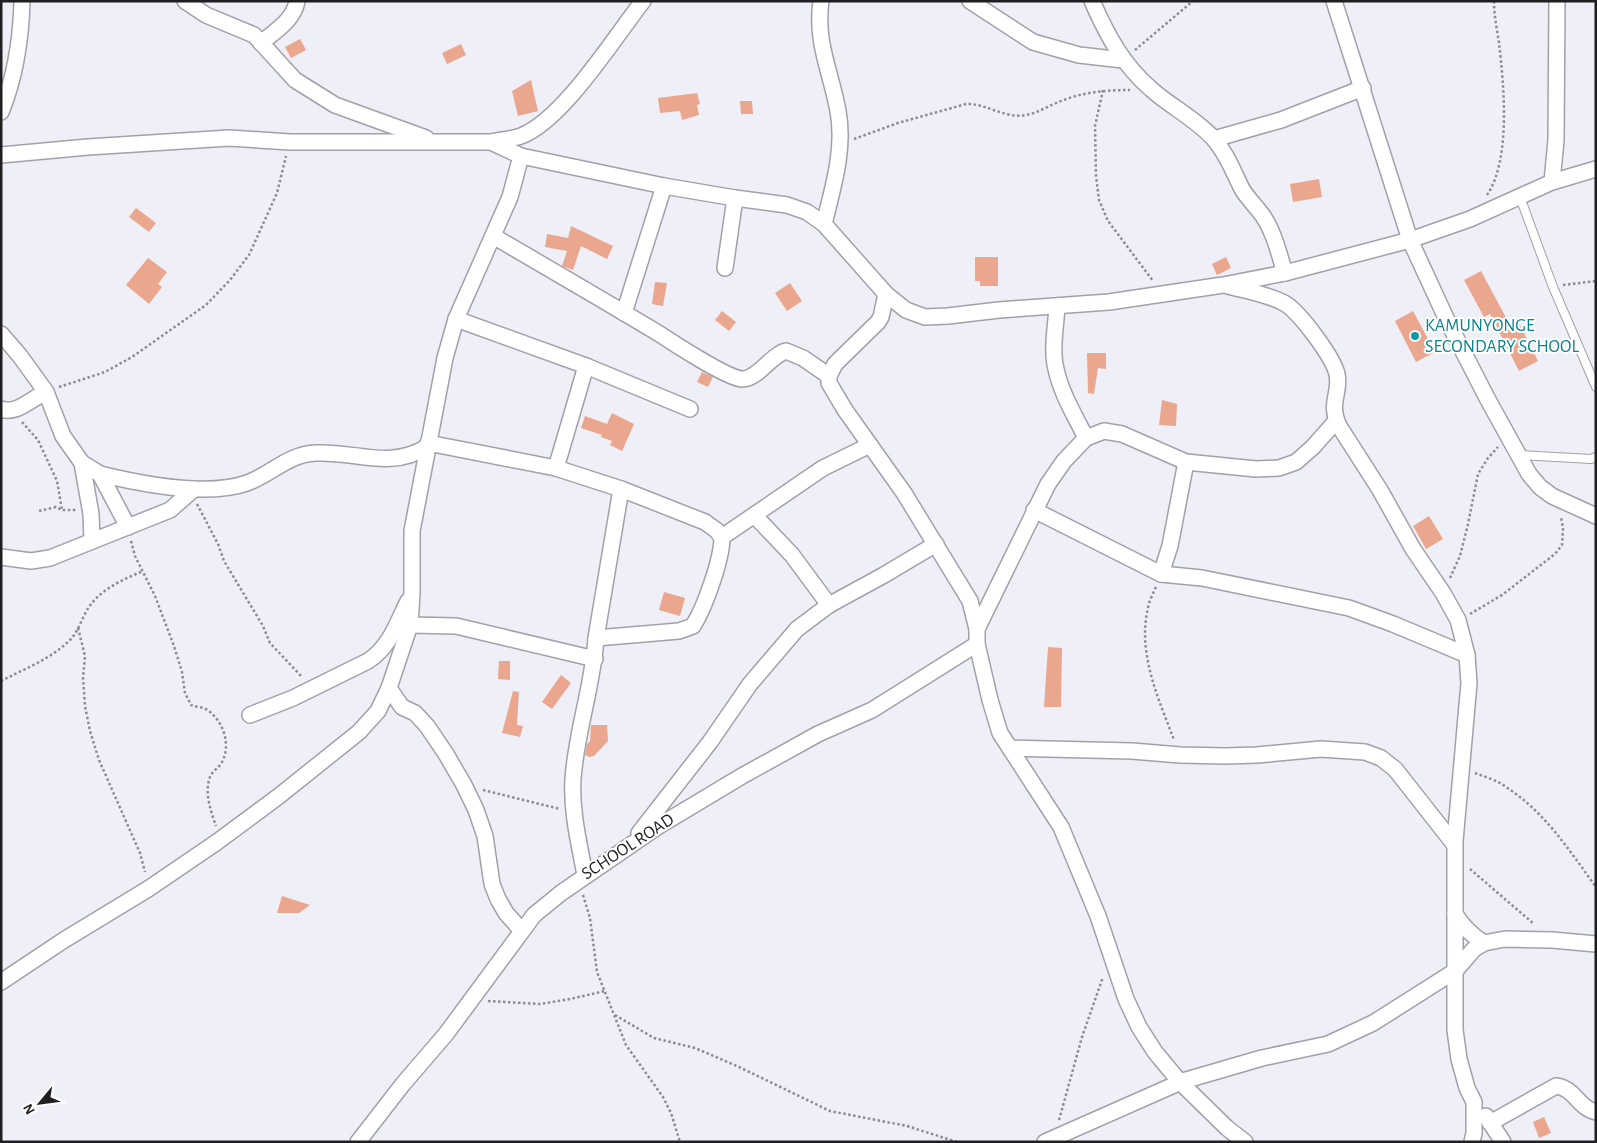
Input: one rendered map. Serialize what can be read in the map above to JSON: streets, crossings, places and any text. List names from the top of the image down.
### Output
{
  "streets": {
    "street": ["SCHOOL ROAD"]
  },
  "places": ["KAMUNYONGE SECONDARY SCHOOL"],
  "north": "bottom left"
}
